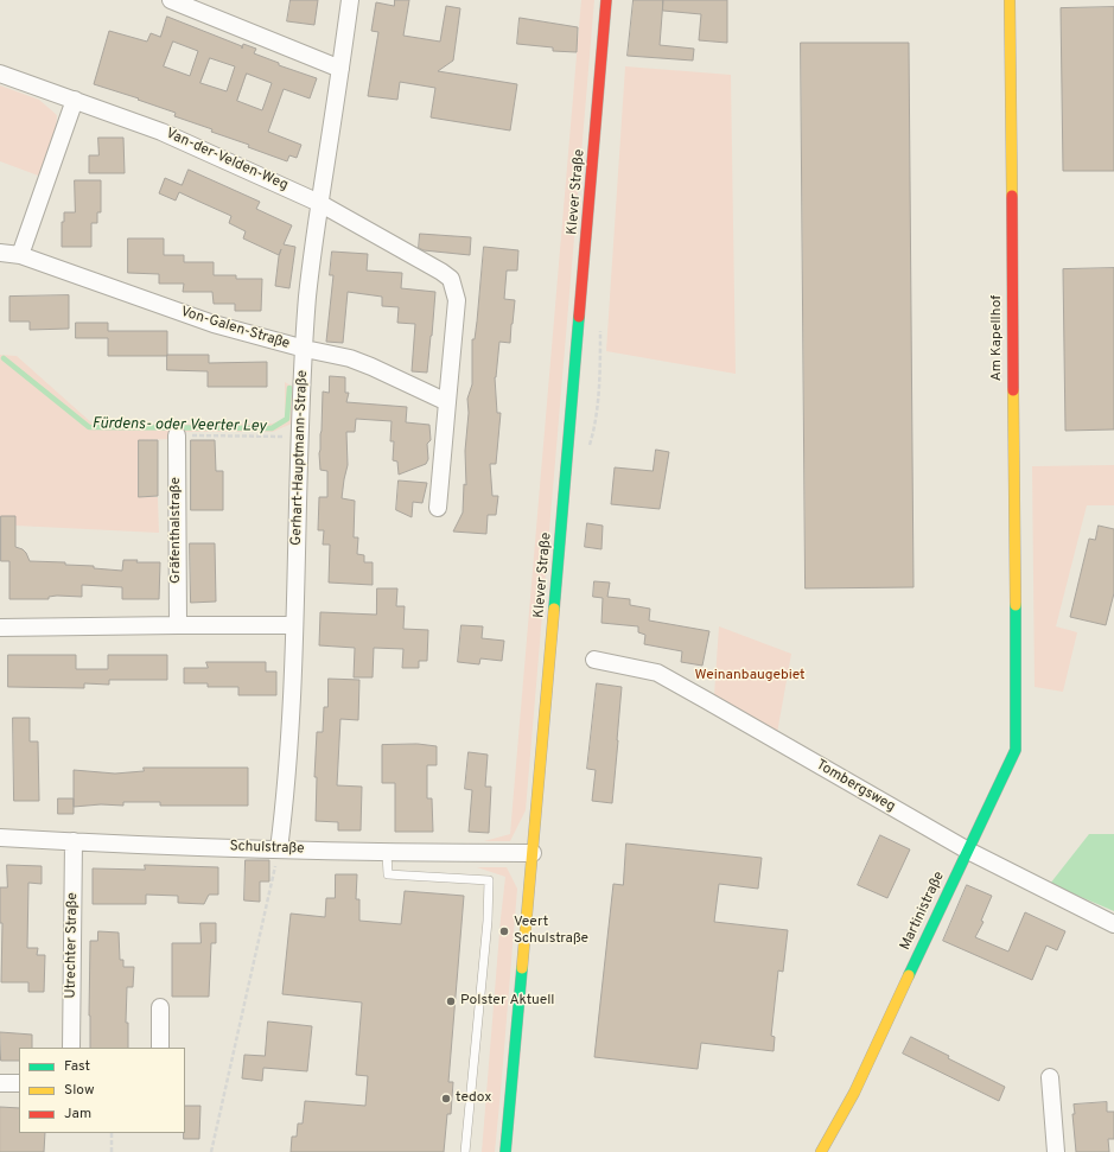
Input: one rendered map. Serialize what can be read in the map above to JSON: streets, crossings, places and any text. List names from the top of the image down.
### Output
{
  "streets": {
    "street": [
      "Van-der-Velden-Weg",
      "Klever Straße",
      "Von-Galen-Straße",
      "Am Kapellhof",
      "Gerhart-Hauptmann-Straße",
      "Gräfenthalstraße",
      "Tombergsweg",
      "Schulstraße",
      "Martinistraße",
      "Utrechter Straße"
    ]
  },
  "crossings": [
    ["Van-der-Velden-Weg", "Von-Galen-Straße"],
    ["Van-der-Velden-Weg", "Gerhart-Hauptmann-Straße"],
    ["Klever Straße", "Schulstraße"],
    ["Von-Galen-Straße", "Gerhart-Hauptmann-Straße"],
    ["Am Kapellhof", "Martinistraße"],
    ["Gerhart-Hauptmann-Straße", "Schulstraße"],
    ["Tombergsweg", "Martinistraße"],
    ["Schulstraße", "Utrechter Straße"]
  ],
  "water": ["Fürdens- oder Veerter Ley"],
  "parks": ["Weinanbaugebiet"],
  "places": ["Veert Schulstraße", "Polster Aktuell", "tedox"],
  "legend": ["Fast", "Slow", "Jam"]
}
